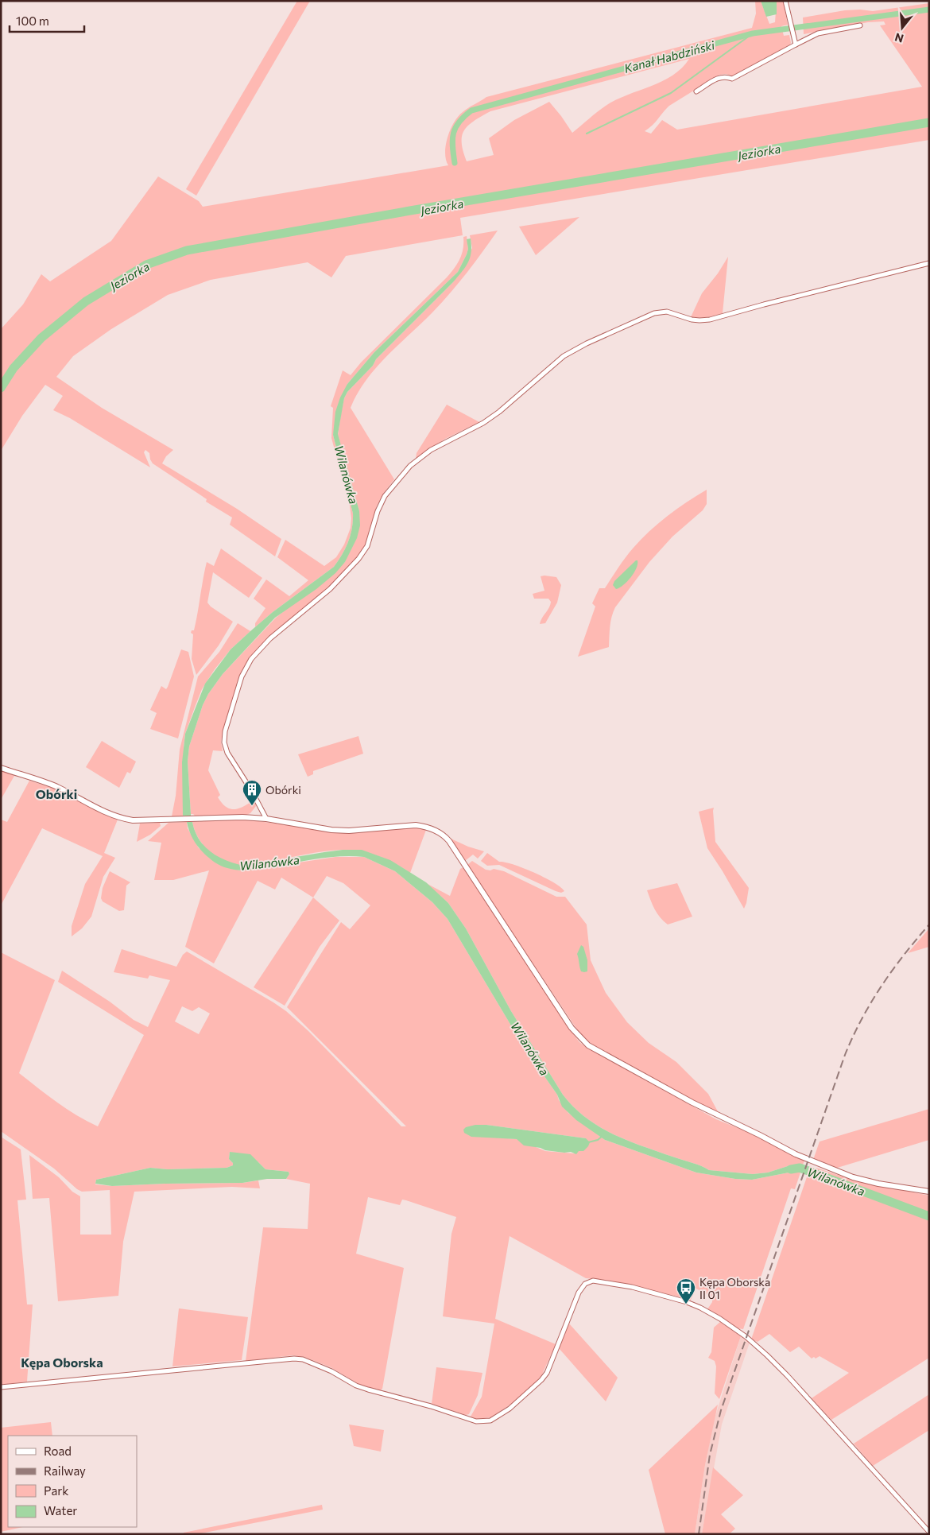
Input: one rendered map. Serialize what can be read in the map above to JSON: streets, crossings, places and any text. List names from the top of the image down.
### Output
{
  "districts": ["Obórki", "Kępa Oborska"],
  "water": ["Kanał Habdziński", "Jeziorka", "Wilanówka"],
  "places": {
    "building": ["Obórki"],
    "bus stop": ["Kępa Oborska II 01"]
  },
  "legend": [
    "Road",
    "Railway",
    "Park",
    "Water"
  ],
  "scale_bar": "100 m",
  "north": "bottom"
}
